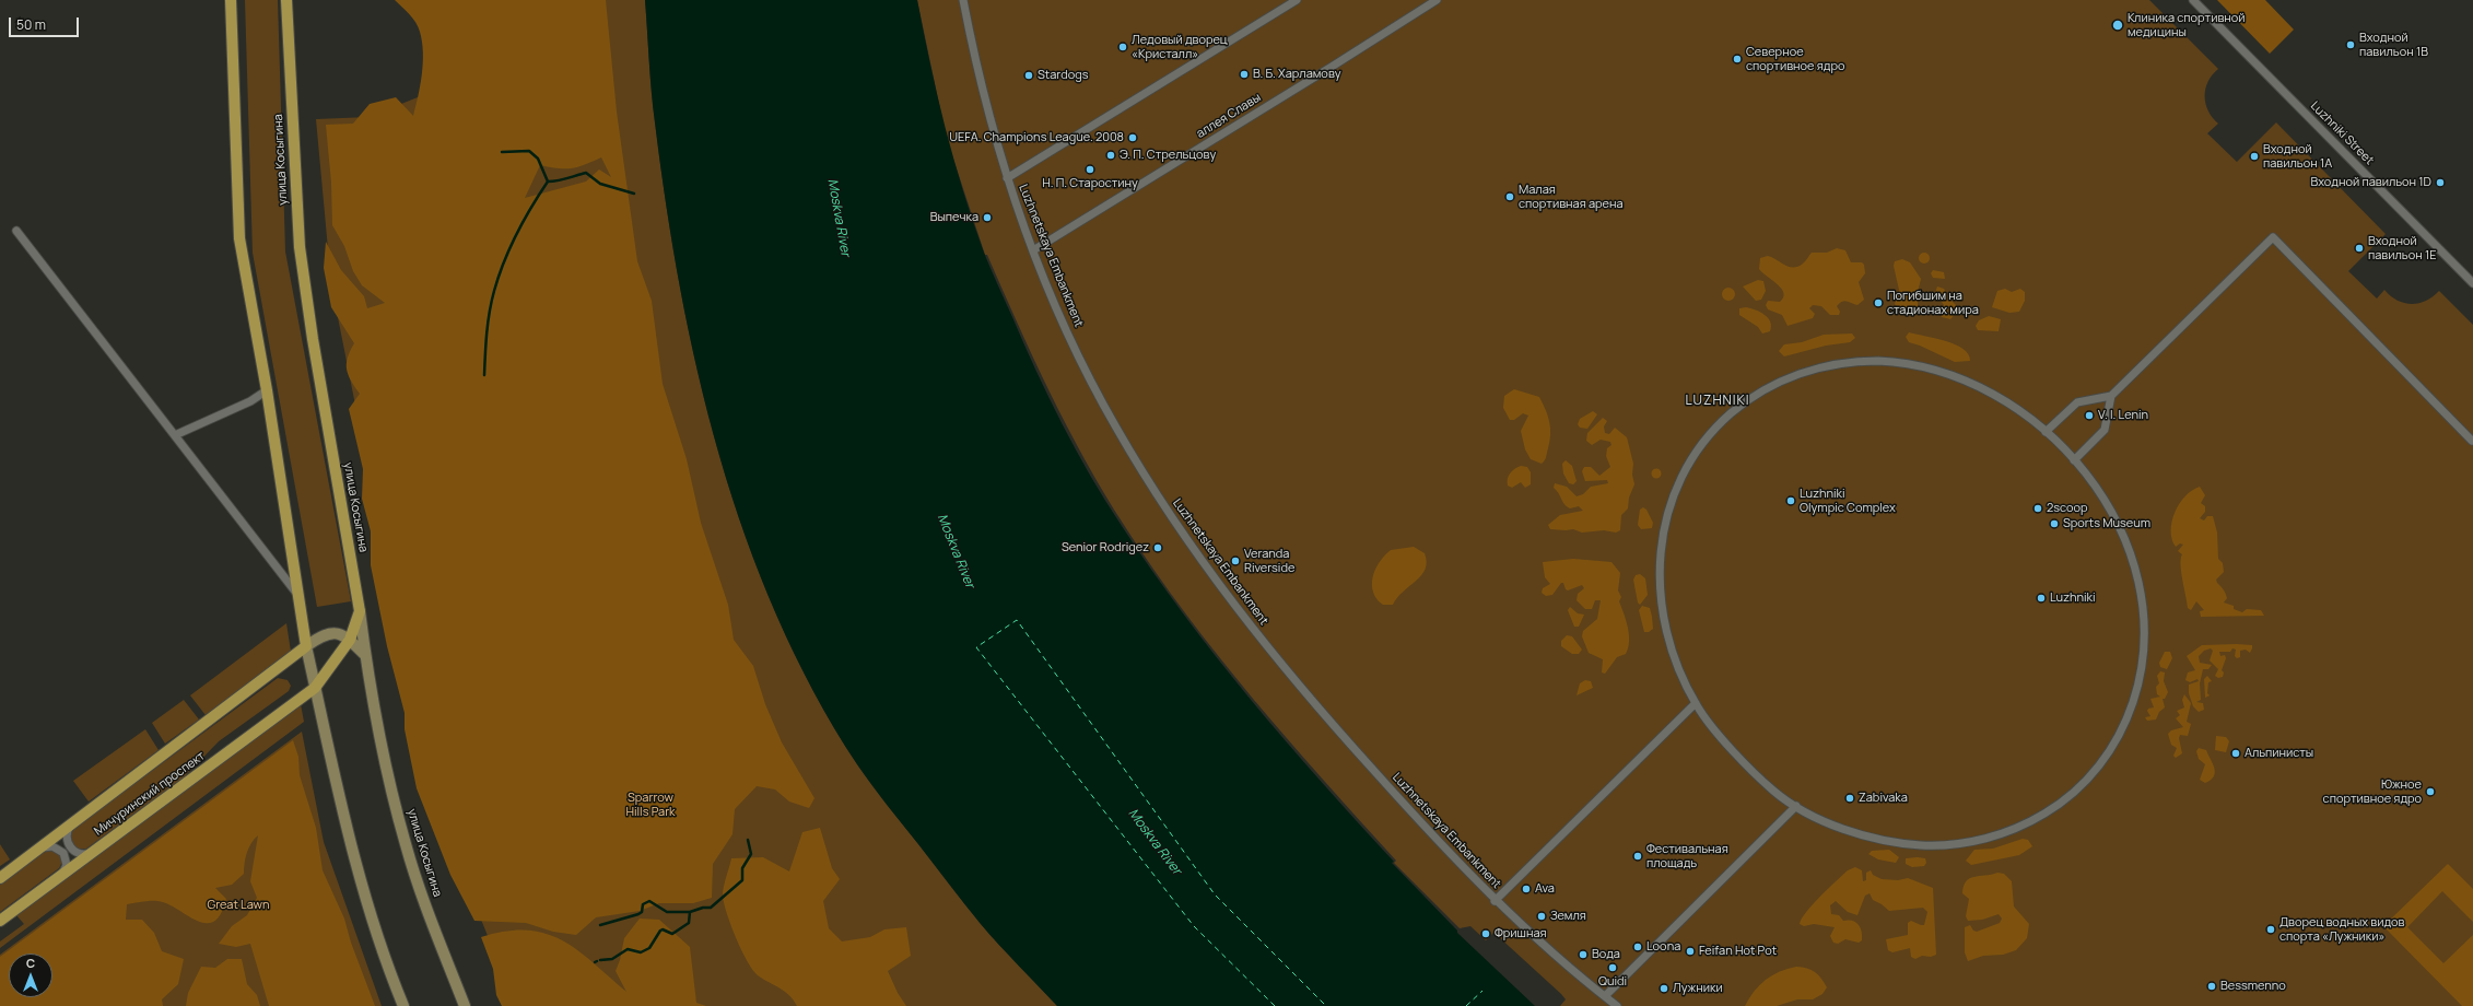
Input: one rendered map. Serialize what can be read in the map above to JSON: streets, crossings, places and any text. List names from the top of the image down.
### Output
{
  "streets": {
    "main road": ["улица Косыгина", "Мичуринский проспект"],
    "street": ["аллея Славы", "Luzhniki Street", "Luzhnetskaya Embankment"]
  },
  "crossings": [
    ["аллея Славы", "Luzhnetskaya Embankment"],
    ["улица Косыгина", "Мичуринский проспект"]
  ],
  "districts": ["LUZHNIKI"],
  "water": ["Moskva River"],
  "parks": ["Sparrow Hills Park", "Great Lawn"],
  "places": [
    "Клиника спортивной медицины",
    "Входной павильон 1B",
    "Ледовый дворец «Кристалл»",
    "Северное спортивное ядро",
    "В. Б. Харламову",
    "Stardogs",
    "UEFA. Champions League. 2008",
    "Э. П. Стрельцову",
    "Входной павильон 1A",
    "Н. П. Старостину",
    "Входной павильон 1D",
    "Малая спортивная арена",
    "Выпечка",
    "Входной павильон 1E",
    "Погибшим на стадионах мира",
    "V. I. Lenin",
    "Luzhniki Olympic Complex",
    "2scoop",
    "Sports Museum",
    "Senior Rodrigez",
    "Veranda Riverside",
    "Luzhniki",
    "Альпинисты",
    "Южное спортивное ядро",
    "Zabivaka",
    "Фестивальная площадь",
    "Ava",
    "Земля",
    "Дворец водных видов спорта «Лужники»",
    "Фришная",
    "Loona",
    "Feifan Hot Pot",
    "Вода",
    "Quidi",
    "Bessmenno",
    "Лужники"
  ],
  "scale_bar": "50 m",
  "north": "top"
}
